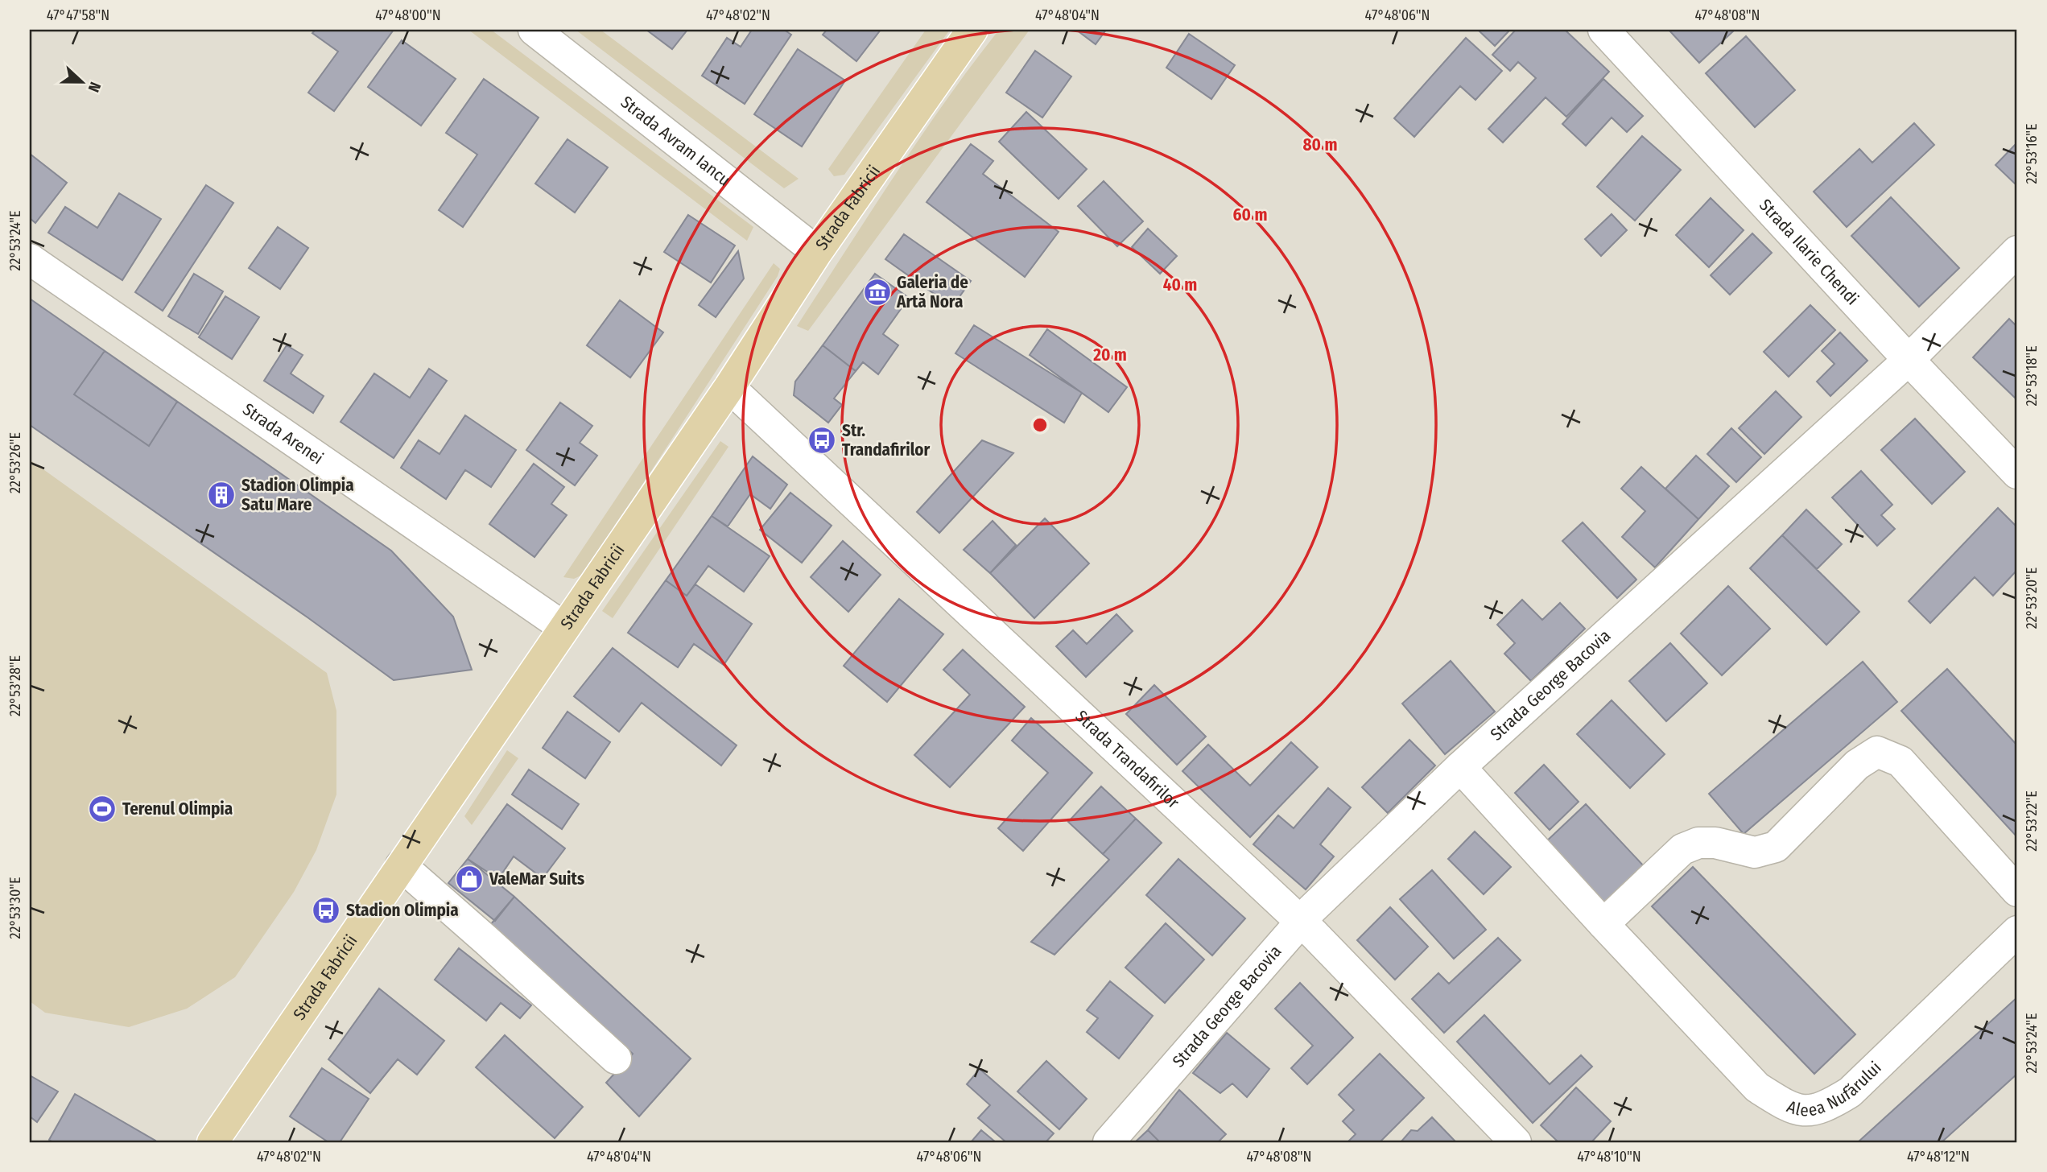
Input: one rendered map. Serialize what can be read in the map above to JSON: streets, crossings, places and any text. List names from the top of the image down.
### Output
{
  "streets": {
    "main road": ["Strada Fabricii"],
    "street": [
      "Strada Avram Iancu",
      "Strada Ilarie Chendi",
      "Strada Arenei",
      "Strada George Bacovia",
      "Strada Trandafirilor",
      "Aleea Nufărului"
    ]
  },
  "crossings": [
    ["Strada Avram Iancu", "Strada Fabricii"],
    ["Strada Fabricii", "Strada Arenei"],
    ["Strada Fabricii", "Strada Trandafirilor"],
    ["Strada Ilarie Chendi", "Strada George Bacovia"],
    ["Strada George Bacovia", "Strada Trandafirilor"],
    ["Strada George Bacovia", "Aleea Nufărului"]
  ],
  "places": {
    "museum": ["Galeria de Artă Nora"],
    "bus stop": ["Str. Trandafirilor", "Stadion Olimpia"],
    "building": ["Stadion Olimpia Satu Mare"],
    "sports": ["Terenul Olimpia"],
    "shop": ["ValeMar Suits"]
  },
  "north": "right",
  "coordinates": [
    "47°47'58\"N",
    "47°48'00\"N",
    "47°48'02\"N",
    "47°48'04\"N",
    "47°48'06\"N",
    "47°48'08\"N",
    "22°53'16\"E",
    "22°53'24\"E",
    "22°53'18\"E",
    "22°53'26\"E",
    "22°53'20\"E",
    "22°53'28\"E",
    "22°53'22\"E",
    "22°53'30\"E",
    "47°48'10\"N",
    "47°48'12\"N"
  ],
  "rings": [
    "80 m",
    "60 m",
    "40 m",
    "20 m"
  ]
}
